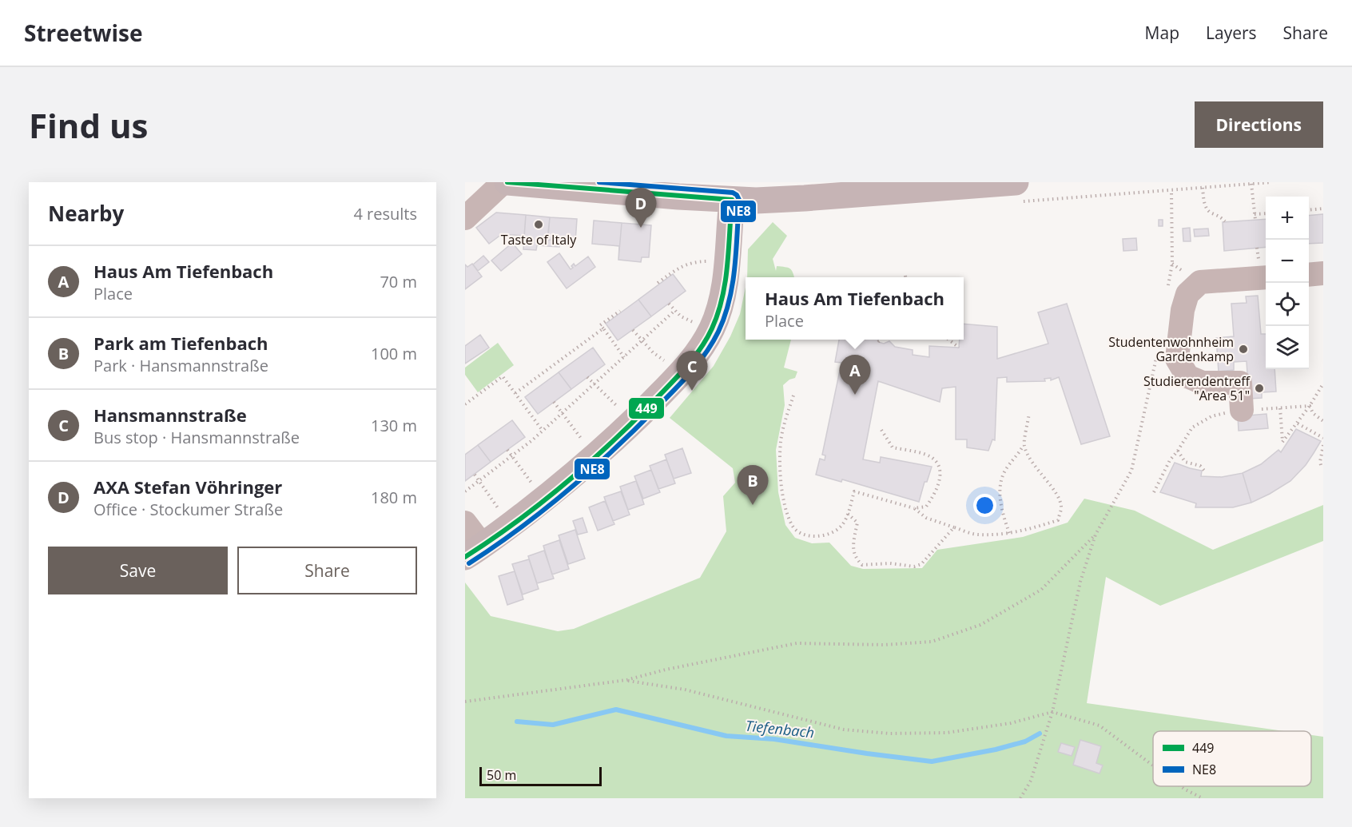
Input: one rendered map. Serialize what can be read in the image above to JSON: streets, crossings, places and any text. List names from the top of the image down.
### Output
{
  "water": ["Tiefenbach"],
  "places": ["Taste of Italy", "Studentenwohnheim Gardenkamp", "Studierendentreff \"Area 51\""],
  "lines": ["transit line 449", "transit line NE8"],
  "legend": ["449", "NE8"],
  "scale_bar": "50 m",
  "page": {
    "header": "Streetwise",
    "nav": ["Map", "Layers", "Share"],
    "buttons": [
      "Directions",
      ["Save", "Share"]
    ],
    "title": "Find us",
    "heading": ["Nearby", "4 results"],
    "pins": [
      "D",
      "C",
      "A",
      "B"
    ],
    "map_buttons": ["+", "−"],
    "list": [
      {
        "mark": "A",
        "name": "Haus Am Tiefenbach",
        "note": "Place",
        "value": "70 m"
      },
      {
        "mark": "B",
        "name": "Park am Tiefenbach",
        "note": "Park · Hansmannstraße",
        "value": "100 m"
      },
      {
        "mark": "C",
        "name": "Hansmannstraße",
        "note": "Bus stop · Hansmannstraße",
        "value": "130 m"
      },
      {
        "mark": "D",
        "name": "AXA Stefan Vöhringer",
        "note": "Office · Stockumer Straße",
        "value": "180 m"
      }
    ],
    "popup": ["Haus Am Tiefenbach", "Place"],
    "scale": "50 m"
  }
}
